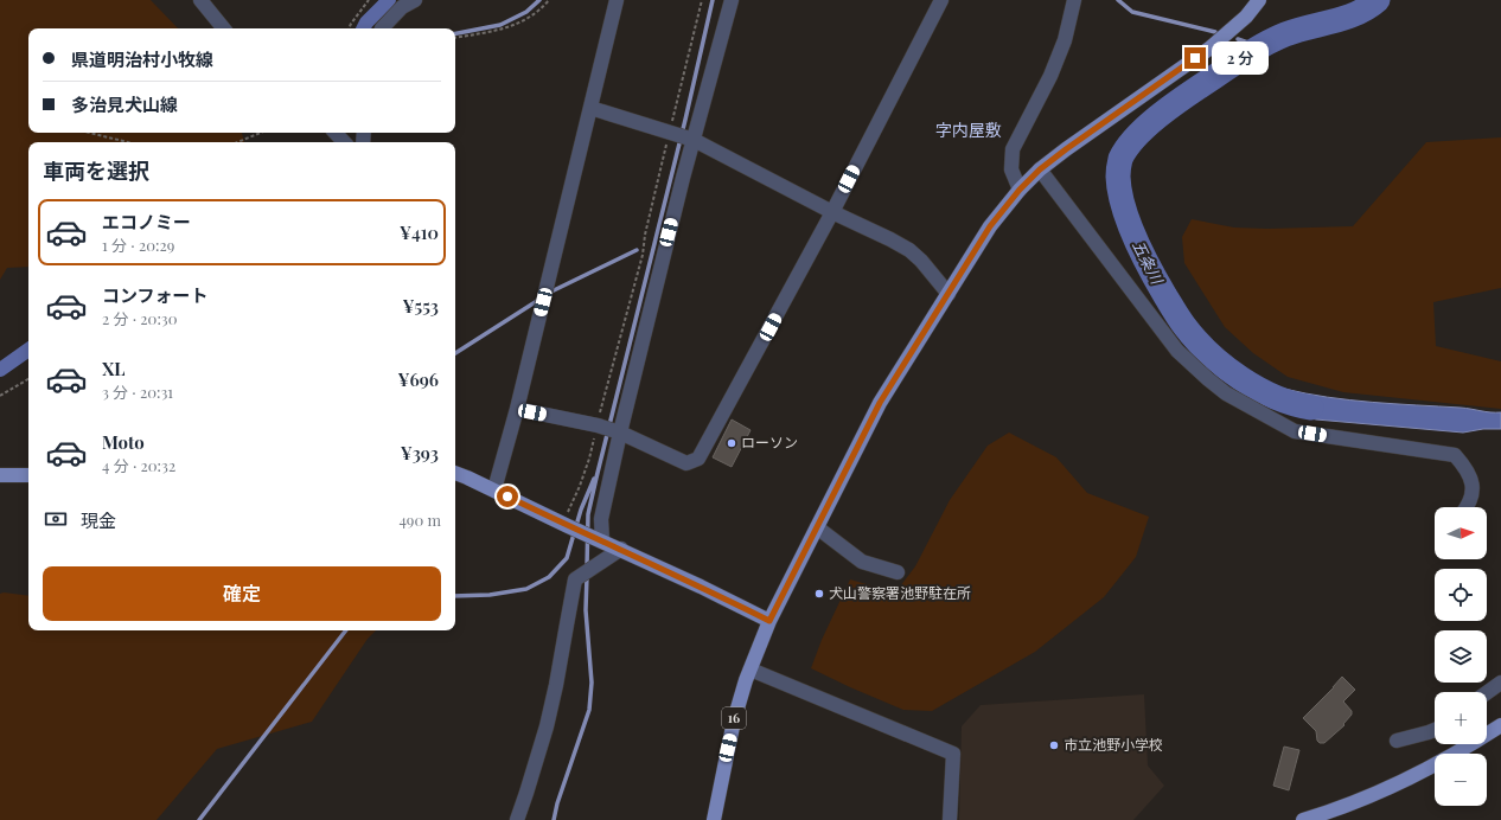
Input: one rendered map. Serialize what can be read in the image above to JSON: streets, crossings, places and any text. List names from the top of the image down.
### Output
{
  "streets": {
    "main road": ["16"]
  },
  "districts": ["字内屋敷"],
  "water": ["五条川"],
  "places": ["ローソン", "犬山警察署池野駐在所", "市立池野小学校"],
  "north": "right",
  "page": {
    "banner": ["県道明治村小牧線", "多治見犬山線"],
    "bubble": "2 分",
    "heading": "車両を選択",
    "list": [
      {
        "name": "エコノミー",
        "note": "1 分 · 20:29",
        "value": "¥410"
      },
      {
        "name": "コンフォート",
        "note": "2 分 · 20:30",
        "value": "¥553"
      },
      {
        "name": "XL",
        "note": "3 分 · 20:31",
        "value": "¥696"
      },
      {
        "name": "Moto",
        "note": "4 分 · 20:32",
        "value": "¥393"
      }
    ],
    "pay": ["現金", "490 m"],
    "map_buttons": ["+", "−"],
    "buttons": "確定"
  }
}
